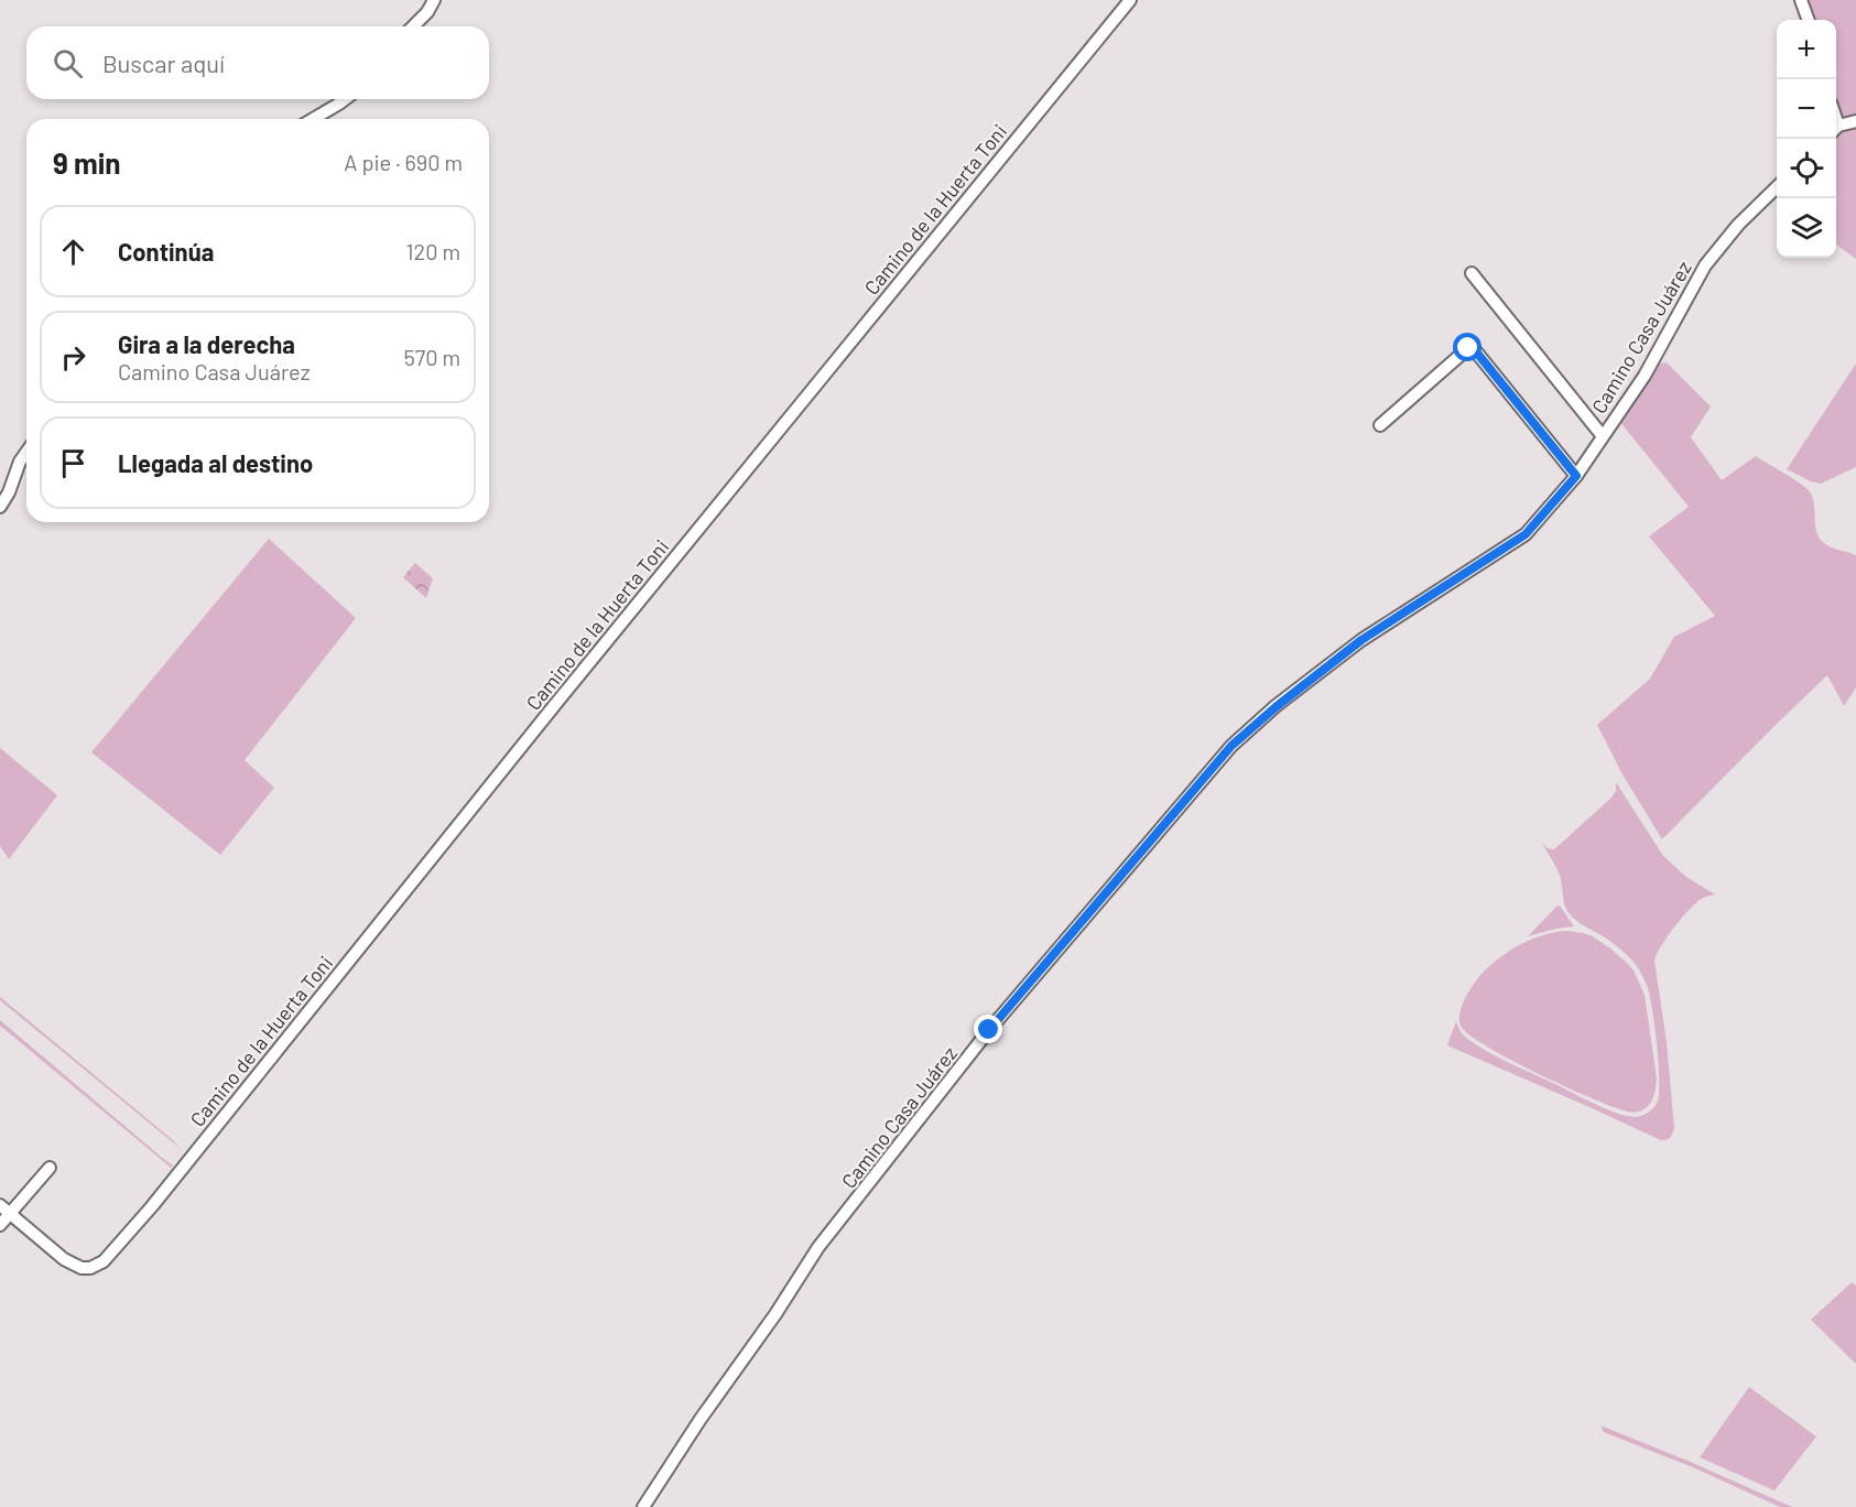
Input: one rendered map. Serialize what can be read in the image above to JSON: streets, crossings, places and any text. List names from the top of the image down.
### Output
{
  "streets": {
    "street": ["Camino de la Huerta Toni", "Camino Casa Juárez"]
  },
  "page": {
    "map_buttons": ["+", "−"],
    "search": "Buscar aquí",
    "heading": ["9 min", "A pie · 690 m"],
    "list": [
      ["Continúa", "120 m"],
      ["Gira a la derecha", "Camino Casa Juárez", "570 m"],
      "Llegada al destino"
    ]
  }
}
